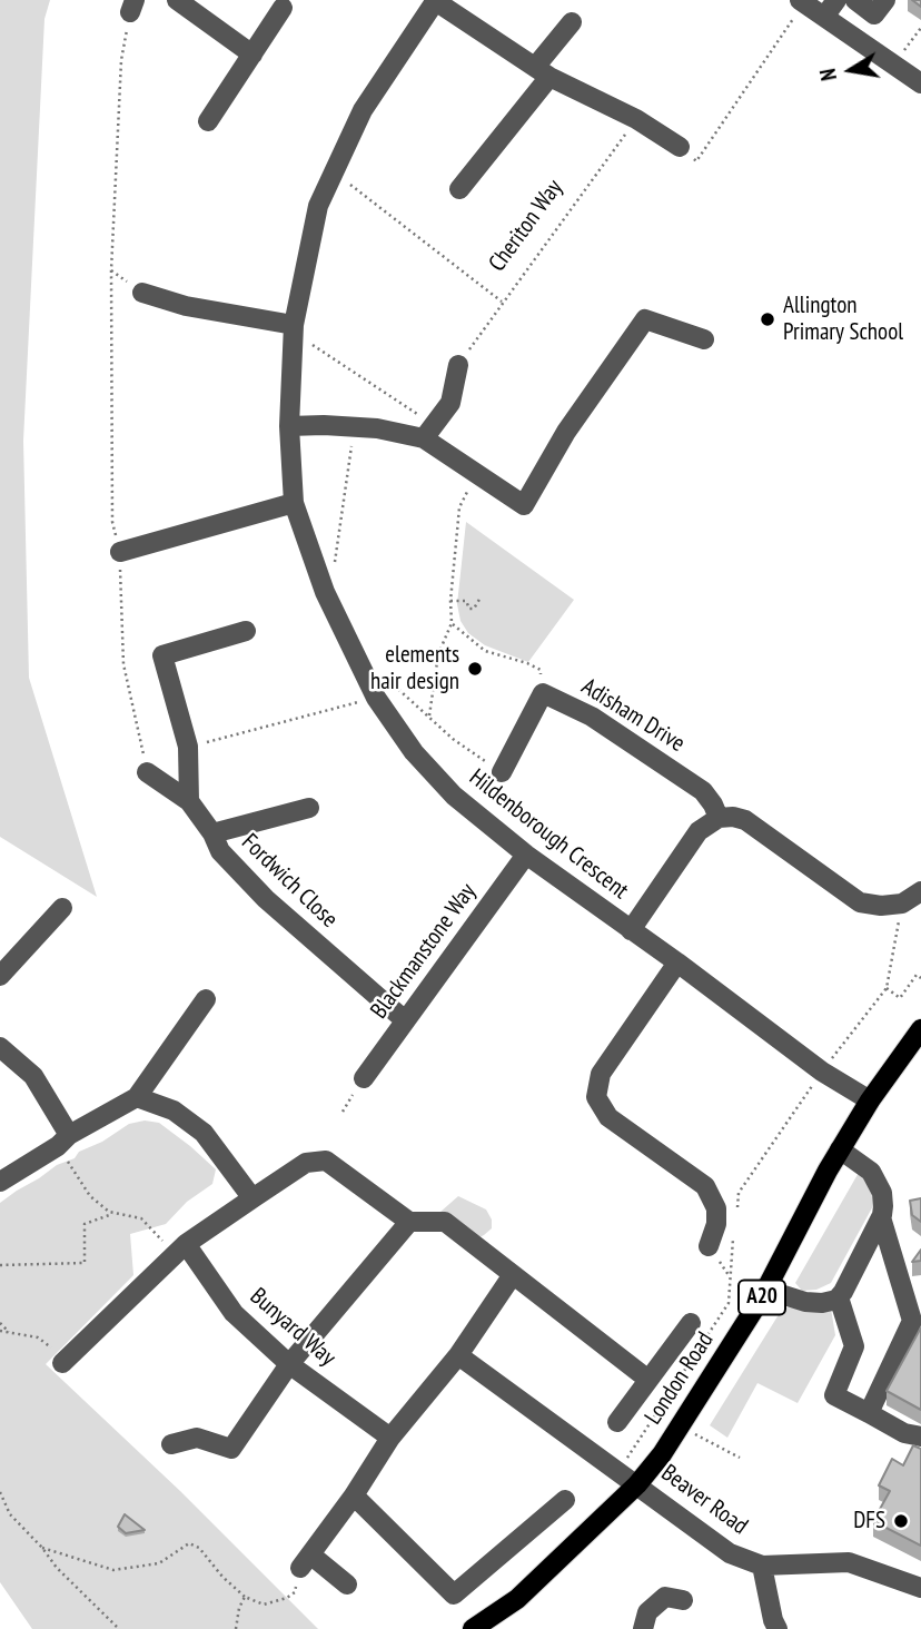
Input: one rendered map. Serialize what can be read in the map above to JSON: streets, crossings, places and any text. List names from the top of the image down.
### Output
{
  "streets": {
    "main road": ["A20", "London Road"],
    "street": [
      "Adisham Drive",
      "Hildenborough Crescent",
      "Fordwich Close",
      "Blackmanstone Way",
      "Bunyard Way",
      "Beaver Road"
    ],
    "path": ["Cheriton Way"]
  },
  "crossings": [
    ["Hildenborough Crescent", "Blackmanstone Way"],
    ["Hildenborough Crescent", "London Road"],
    ["Fordwich Close", "Blackmanstone Way"],
    ["London Road", "Beaver Road"]
  ],
  "places": ["Allington Primary School", "elements hair design", "DFS"],
  "north": "left"
}
